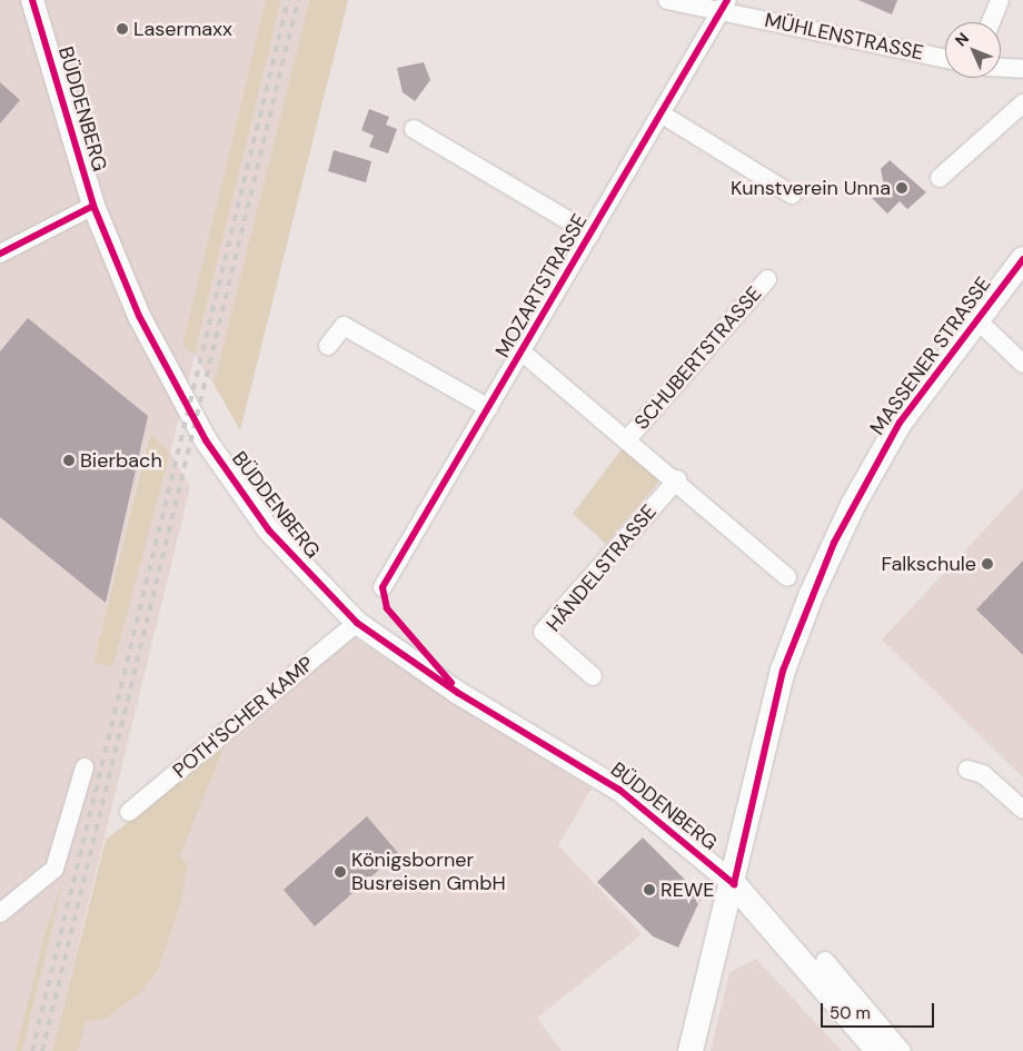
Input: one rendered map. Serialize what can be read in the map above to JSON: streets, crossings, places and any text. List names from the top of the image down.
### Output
{
  "streets": {
    "main road": ["MASSENER STRASSE"],
    "street": [
      "MÜHLENSTRASSE",
      "BÜDDENBERG",
      "MOZARTSTRASSE",
      "SCHUBERTSTRASSE",
      "HÄNDELSTRASSE",
      "POTH'SCHER KAMP"
    ]
  },
  "crossings": [
    ["MÜHLENSTRASSE", "MOZARTSTRASSE"],
    ["BÜDDENBERG", "MASSENER STRASSE"],
    ["BÜDDENBERG", "POTH'SCHER KAMP"]
  ],
  "places": [
    "Lasermaxx",
    "Kunstverein Unna",
    "Bierbach",
    "Falkschule",
    "Königsborner Busreisen GmbH",
    "REWE"
  ],
  "scale_bar": "50 m",
  "north": "top left"
}
